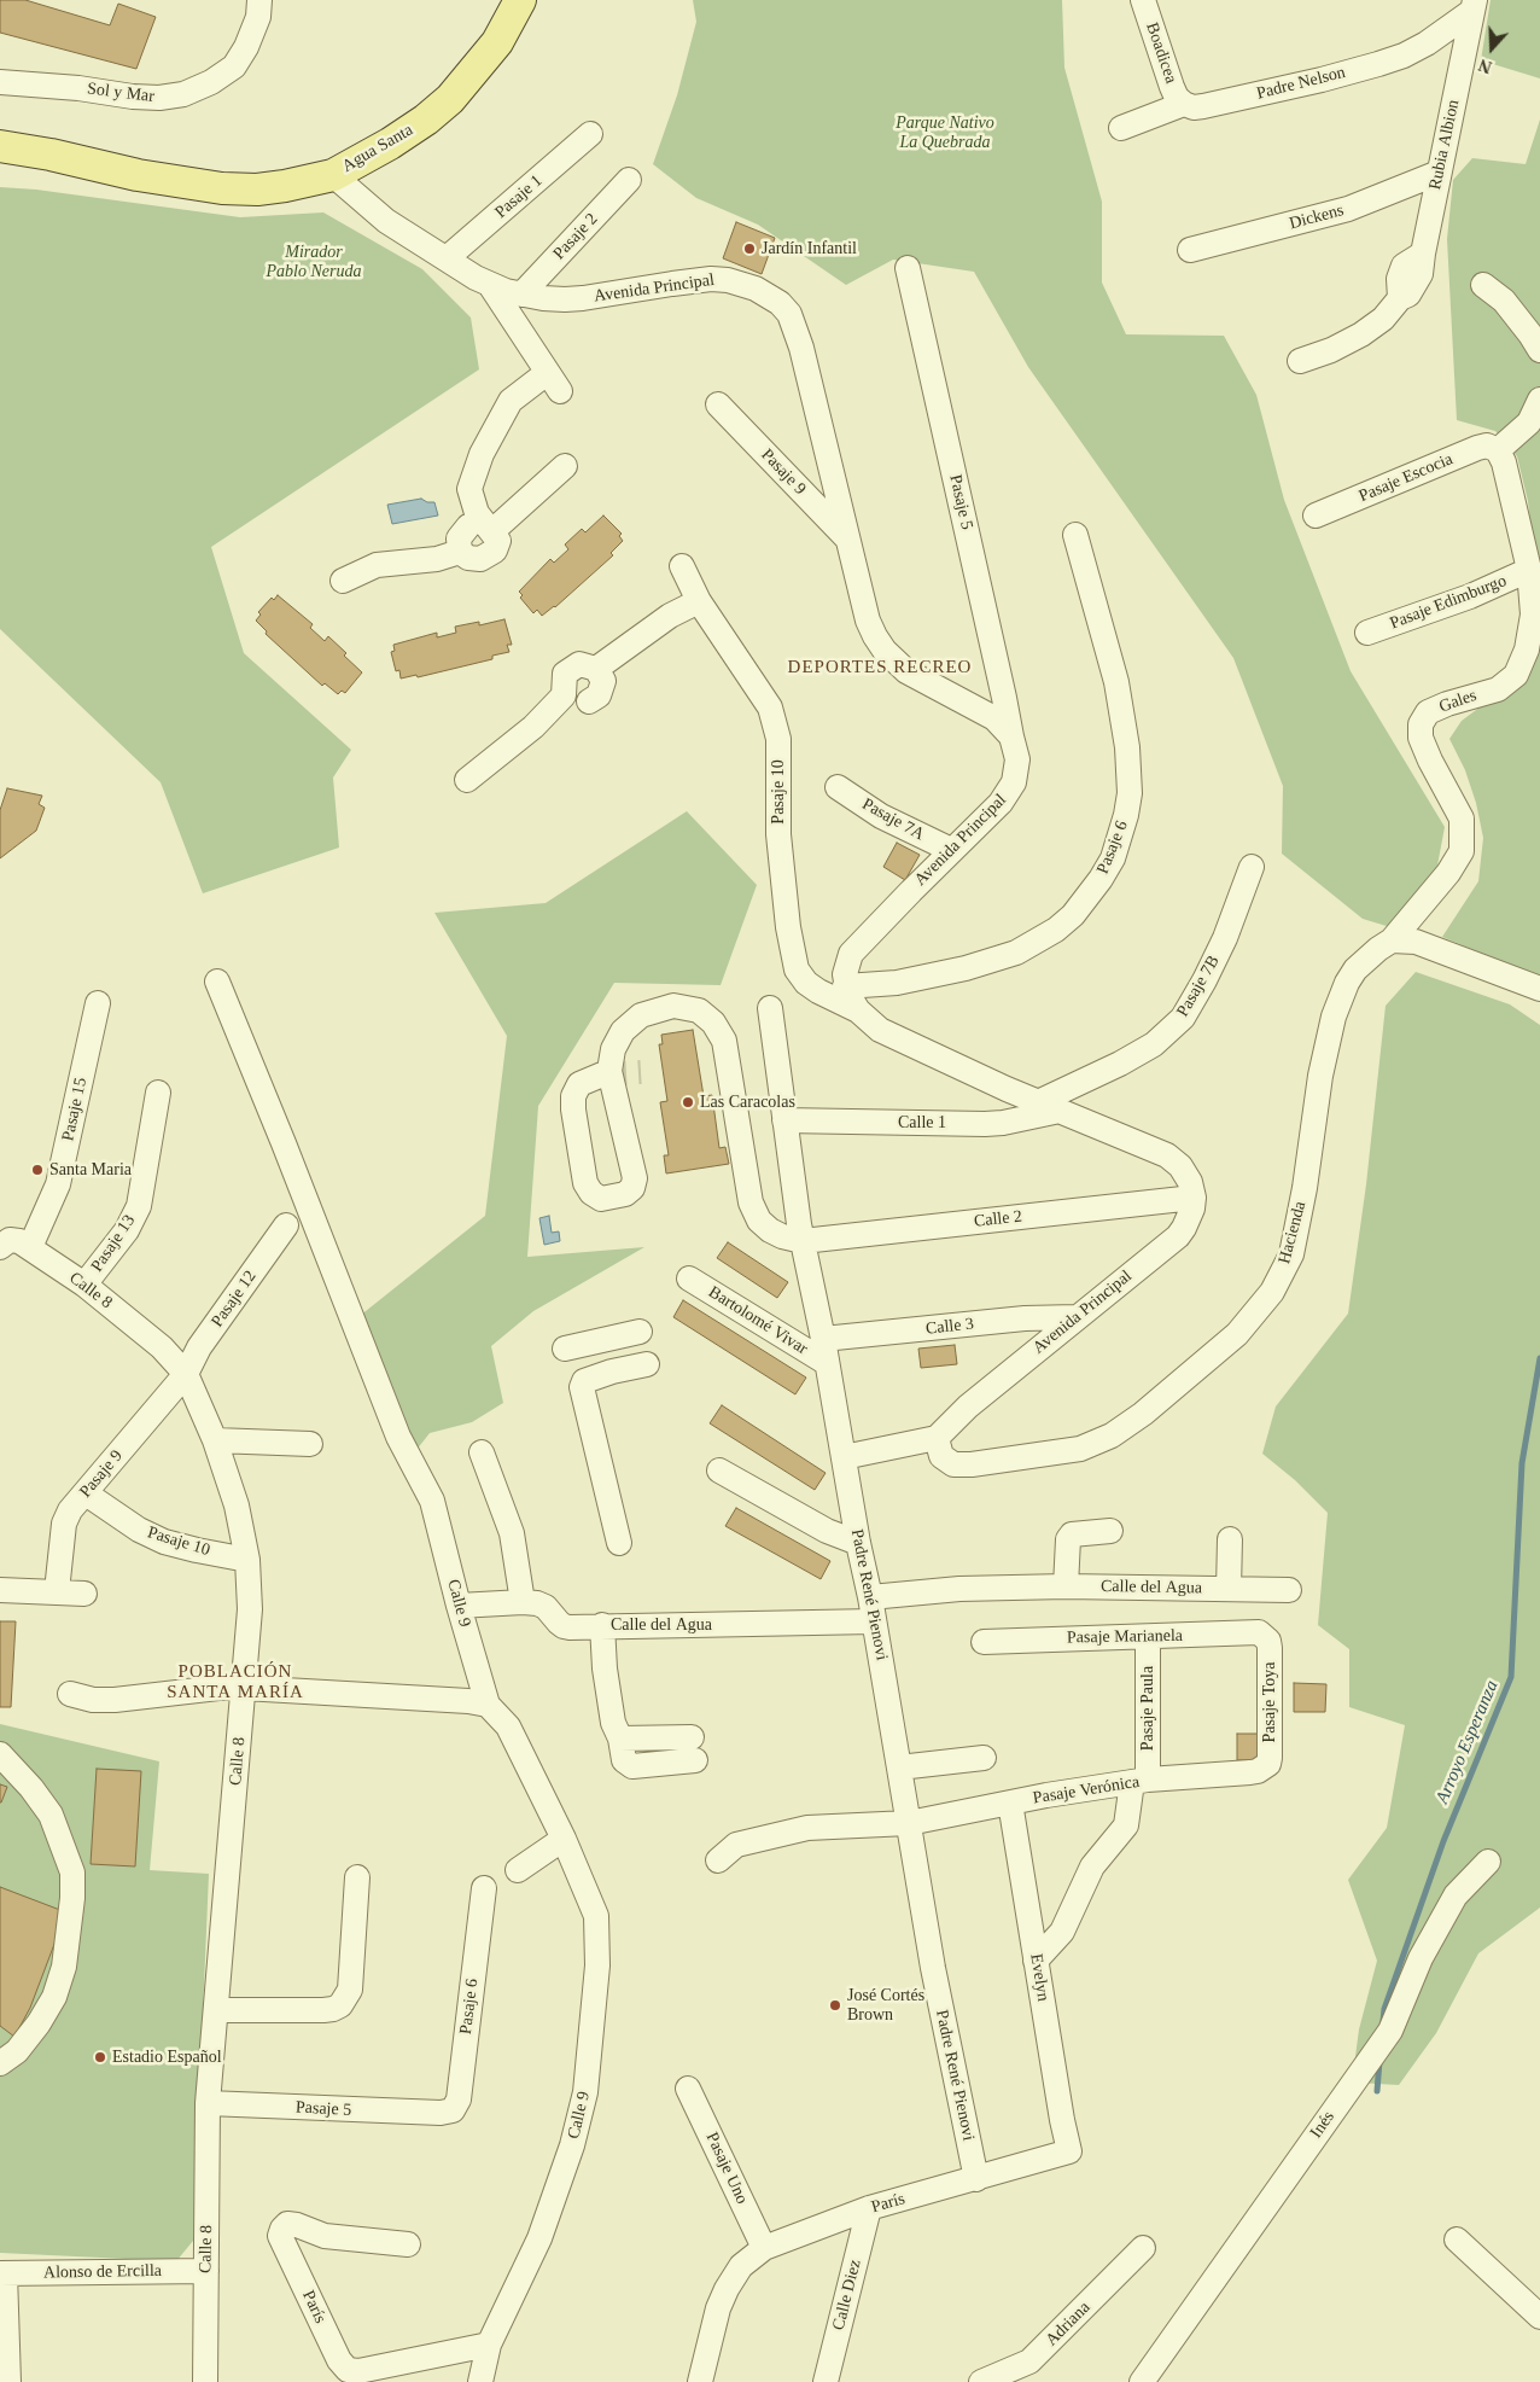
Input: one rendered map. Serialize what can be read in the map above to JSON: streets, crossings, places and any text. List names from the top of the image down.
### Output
{
  "streets": {
    "main road": ["Agua Santa"],
    "street": [
      "Boadicea",
      "Padre Nelson",
      "Sol y Mar",
      "Rubia Albion",
      "Pasaje 1",
      "Dickens",
      "Pasaje 2",
      "Avenida Principal",
      "Pasaje 9",
      "Pasaje Escocia",
      "Pasaje 5",
      "Pasaje Edimburgo",
      "Gales",
      "Pasaje 10",
      "Pasaje 7A",
      "Pasaje 6",
      "Pasaje 7B",
      "Pasaje 15",
      "Calle 1",
      "Calle 2",
      "Hacienda",
      "Pasaje 13",
      "Calle 8",
      "Pasaje 12",
      "Bartolomé Vivar",
      "Calle 3",
      "Calle del Agua",
      "Padre René Pienovi",
      "Calle 9",
      "Pasaje Marianela",
      "Pasaje Toya",
      "Pasaje Paula",
      "Pasaje Verónica",
      "Evelyn",
      "Inés",
      "Pasaje Uno",
      "París",
      "Alonso de Ercilla",
      "Calle Diez",
      "Adriana"
    ]
  },
  "crossings": [
    ["Boadicea", "Padre Nelson"],
    ["Padre Nelson", "Rubia Albion"],
    ["Rubia Albion", "Dickens"],
    ["Agua Santa", "Avenida Principal"],
    ["Pasaje 1", "Avenida Principal"],
    ["Pasaje 2", "Avenida Principal"],
    ["Avenida Principal", "Pasaje 9"],
    ["Avenida Principal", "Pasaje 5"],
    ["Avenida Principal", "Pasaje 7A"],
    ["Avenida Principal", "Pasaje 6"],
    ["Avenida Principal", "Calle 2"],
    ["Avenida Principal", "Hacienda"],
    ["Avenida Principal", "Calle 3"],
    ["Pasaje 9", "Pasaje 10"],
    ["Pasaje 9", "Calle 8"],
    ["Pasaje 9", "Pasaje 12"],
    ["Pasaje Escocia", "Gales"],
    ["Pasaje 5", "Pasaje 6"],
    ["Pasaje 5", "Calle 8"],
    ["Pasaje Edimburgo", "Gales"],
    ["Gales", "Hacienda"],
    ["Pasaje 10", "Calle 8"],
    ["Pasaje 7B", "Calle 1"],
    ["Pasaje 15", "Calle 8"],
    ["Calle 1", "Padre René Pienovi"],
    ["Calle 2", "Padre René Pienovi"],
    ["Pasaje 13", "Calle 8"],
    ["Calle 8", "Pasaje 12"],
    ["Calle 8", "Alonso de Ercilla"],
    ["Bartolomé Vivar", "Padre René Pienovi"],
    ["Calle 3", "Padre René Pienovi"],
    ["Calle del Agua", "Padre René Pienovi"],
    ["Calle del Agua", "Calle 9"],
    ["Padre René Pienovi", "Pasaje Verónica"],
    ["Padre René Pienovi", "París"],
    ["Calle 9", "París"],
    ["Pasaje Marianela", "Pasaje Toya"],
    ["Pasaje Marianela", "Pasaje Paula"],
    ["Pasaje Toya", "Pasaje Verónica"],
    ["Pasaje Paula", "Pasaje Verónica"],
    ["Pasaje Paula", "Evelyn"],
    ["Pasaje Verónica", "Evelyn"],
    ["Evelyn", "París"],
    ["Pasaje Uno", "París"],
    ["París", "Calle Diez"]
  ],
  "districts": ["DEPORTES RECREO", "POBLACIÓN SANTA MARÍA"],
  "water": ["Arroyo Esperanza"],
  "parks": ["Parque Nativo La Quebrada", "Mirador Pablo Neruda"],
  "places": [
    "Jardín Infantil",
    "Las Caracolas",
    "Santa Maria",
    "José Cortés Brown",
    "Estadio Español"
  ],
  "north": "bottom"
}
